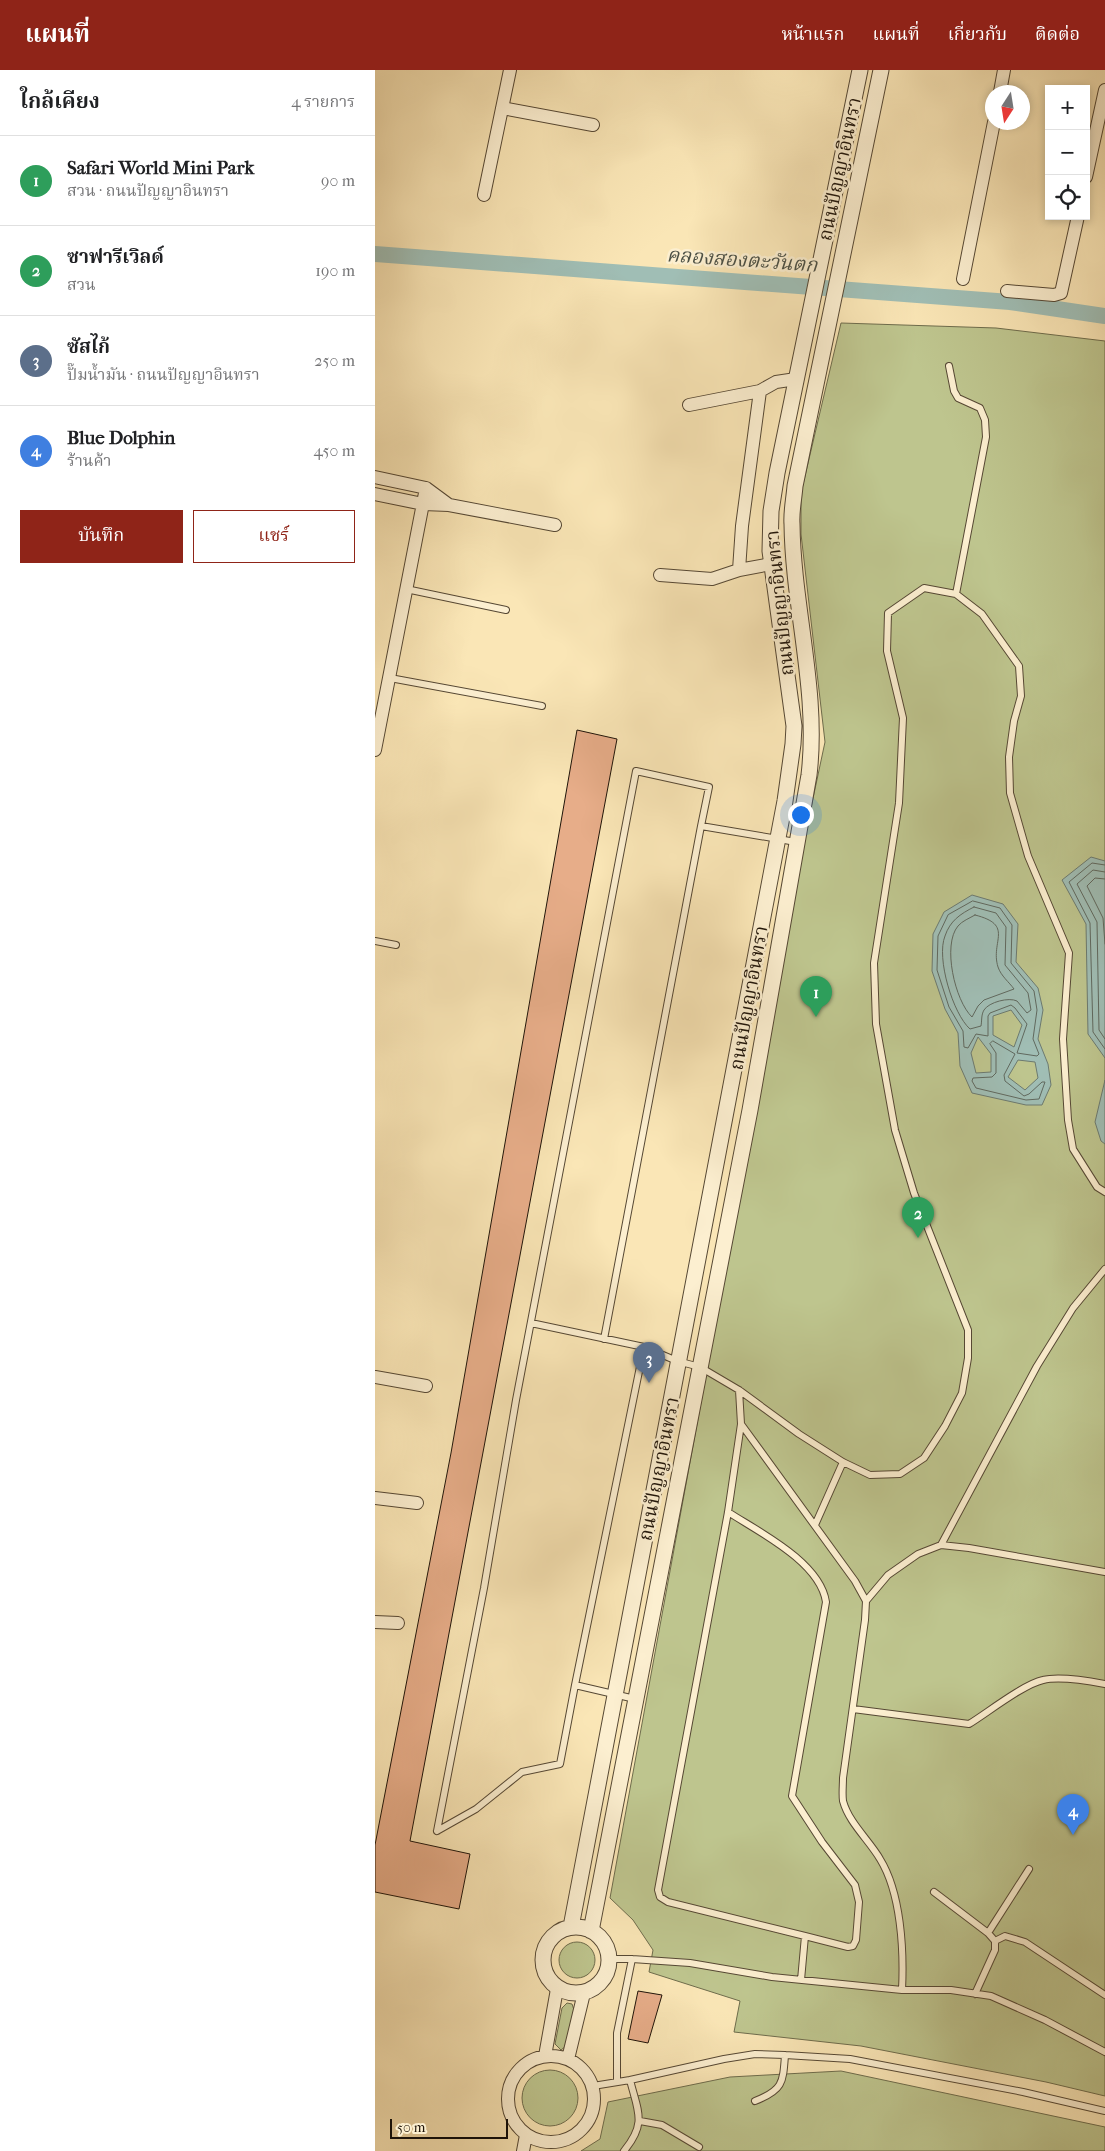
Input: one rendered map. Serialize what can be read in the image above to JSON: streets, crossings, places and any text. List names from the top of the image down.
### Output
{
  "streets": {
    "street": ["ถนนปัญญาอินทรา"]
  },
  "water": ["คลองสองตะวันตก"],
  "scale_bar": "50 m",
  "north": "bottom",
  "page": {
    "header": "แผนที่",
    "nav": [
      "หน้าแรก",
      "แผนที่",
      "เกี่ยวกับ",
      "ติดต่อ"
    ],
    "heading": ["ใกล้เคียง", "4 รายการ"],
    "map_buttons": ["+", "−"],
    "list": [
      {
        "mark": "1",
        "name": "Safari World Mini Park",
        "note": "สวน · ถนนปัญญาอินทรา",
        "value": "90 m"
      },
      {
        "mark": "2",
        "name": "ซาฟารีเวิลด์",
        "note": "สวน",
        "value": "190 m"
      },
      {
        "mark": "3",
        "name": "ซัสไก้",
        "note": "ปั๊มน้ำมัน · ถนนปัญญาอินทรา",
        "value": "250 m"
      },
      {
        "mark": "4",
        "name": "Blue Dolphin",
        "note": "ร้านค้า",
        "value": "450 m"
      }
    ],
    "buttons": ["บันทึก", "แชร์"],
    "pins": [
      "1",
      "2",
      "3",
      "4"
    ],
    "scale": "50 m"
  }
}
